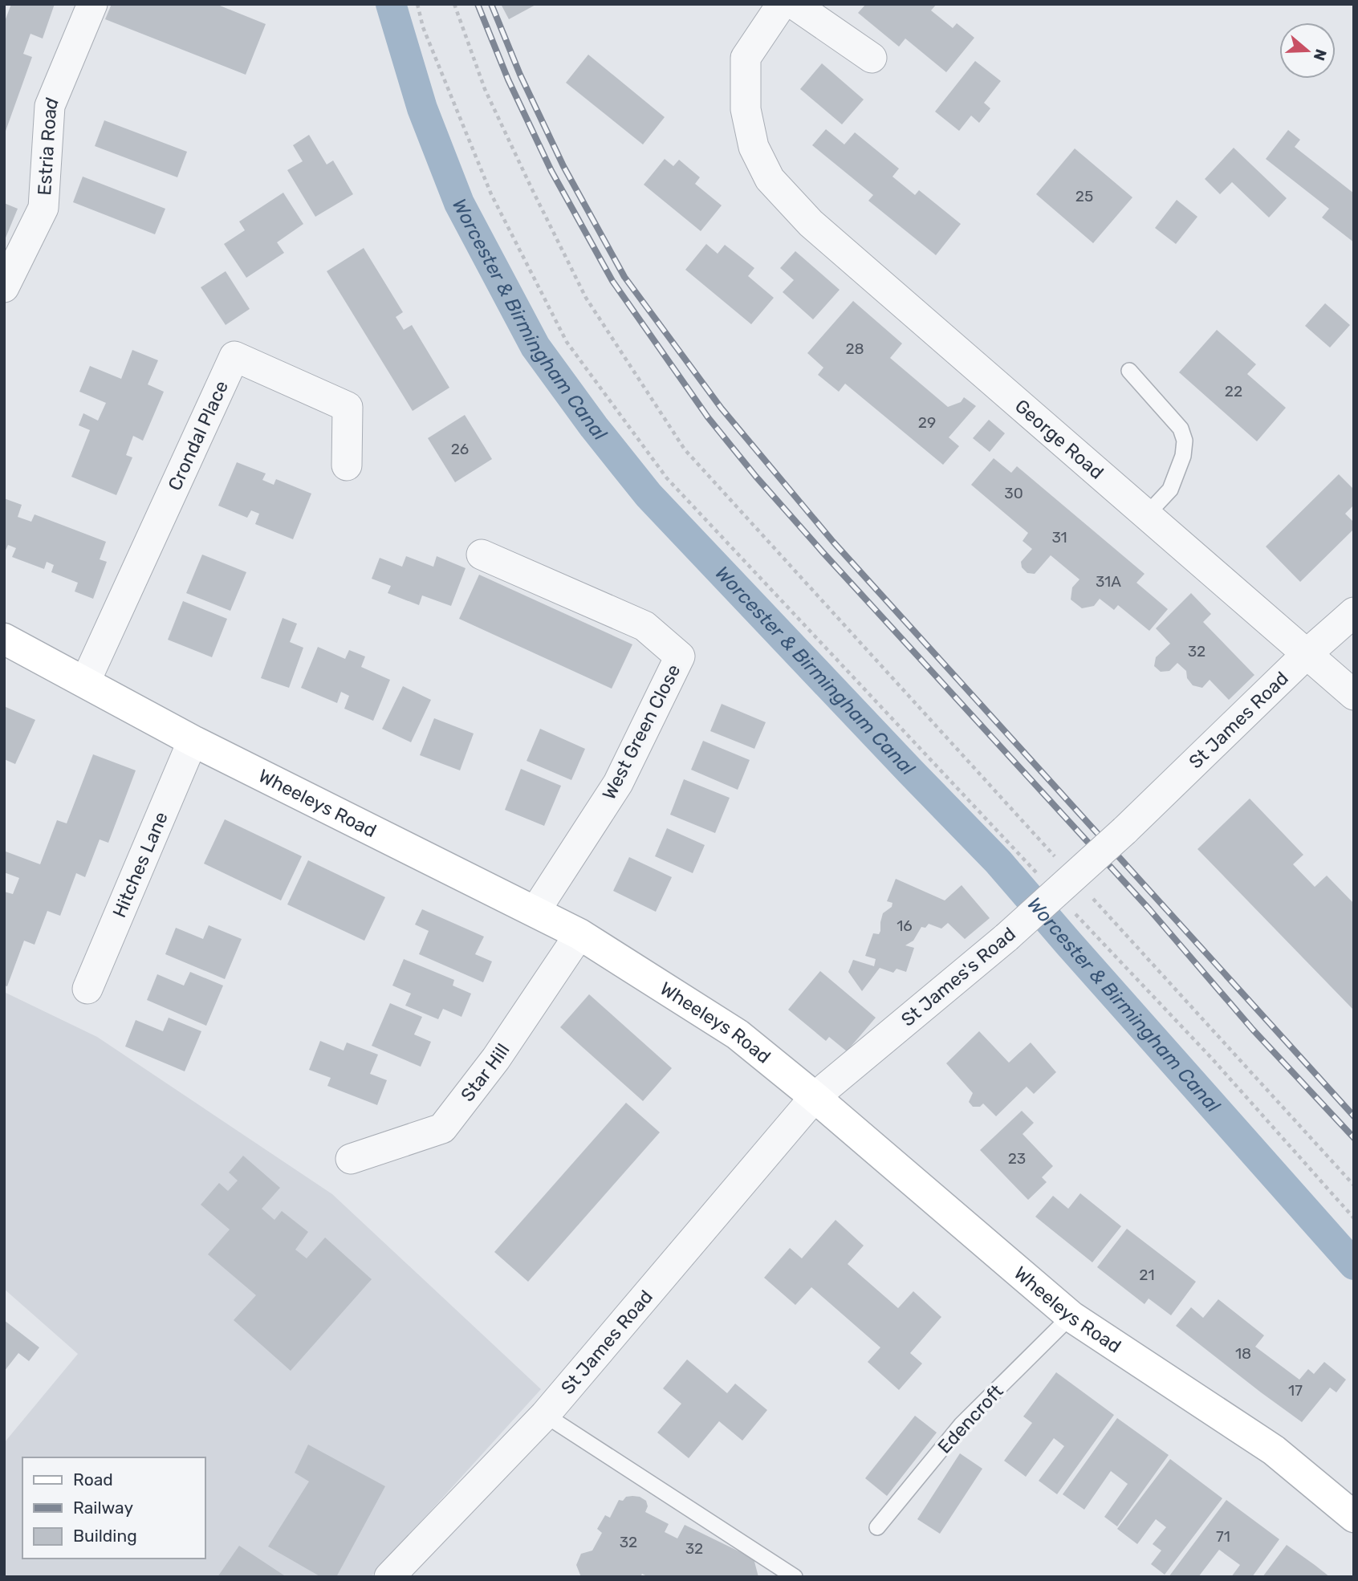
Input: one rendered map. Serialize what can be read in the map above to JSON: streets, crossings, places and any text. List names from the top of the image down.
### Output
{
  "streets": {
    "street": [
      "Estria Road",
      "Crondal Place",
      "George Road",
      "St James Road",
      "West Green Close",
      "Wheeleys Road",
      "Hitches Lane",
      "St James's Road",
      "Star Hill"
    ],
    "lane": ["Edencroft"]
  },
  "crossings": [
    ["Crondal Place", "Wheeleys Road"],
    ["George Road", "St James Road"],
    ["St James Road", "Wheeleys Road"],
    ["St James Road", "St James's Road"],
    ["West Green Close", "Wheeleys Road"],
    ["Wheeleys Road", "Hitches Lane"],
    ["Wheeleys Road", "St James's Road"],
    ["Wheeleys Road", "Star Hill"],
    ["Wheeleys Road", "Edencroft"]
  ],
  "water": ["Worcester & Birmingham Canal"],
  "house_numbers": [
    "25",
    "28",
    "22",
    "29",
    "26",
    "30",
    "31",
    "31A",
    "32",
    "16",
    "23",
    "21",
    "18",
    "17",
    "71",
    "32",
    "32"
  ],
  "legend": ["Road", "Railway", "Building"],
  "north": "right"
}
